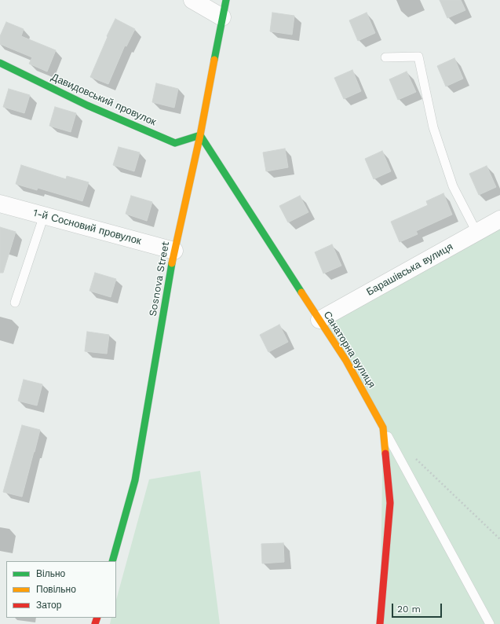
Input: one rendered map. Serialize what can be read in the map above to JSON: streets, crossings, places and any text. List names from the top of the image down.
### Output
{
  "streets": {
    "street": [
      "Давидовський провулок",
      "1-й Сосновий провулок",
      "Барашівська вулиця",
      "Sosnova Street",
      "Санаторна вулиця"
    ]
  },
  "crossings": [
    ["Давидовський провулок", "Sosnova Street"],
    ["Давидовський провулок", "Санаторна вулиця"],
    ["1-й Сосновий провулок", "Sosnova Street"],
    ["Барашівська вулиця", "Санаторна вулиця"],
    ["Sosnova Street", "Санаторна вулиця"]
  ],
  "legend": ["Вільно", "Повільно", "Затор"],
  "scale_bar": "20 m"
}
